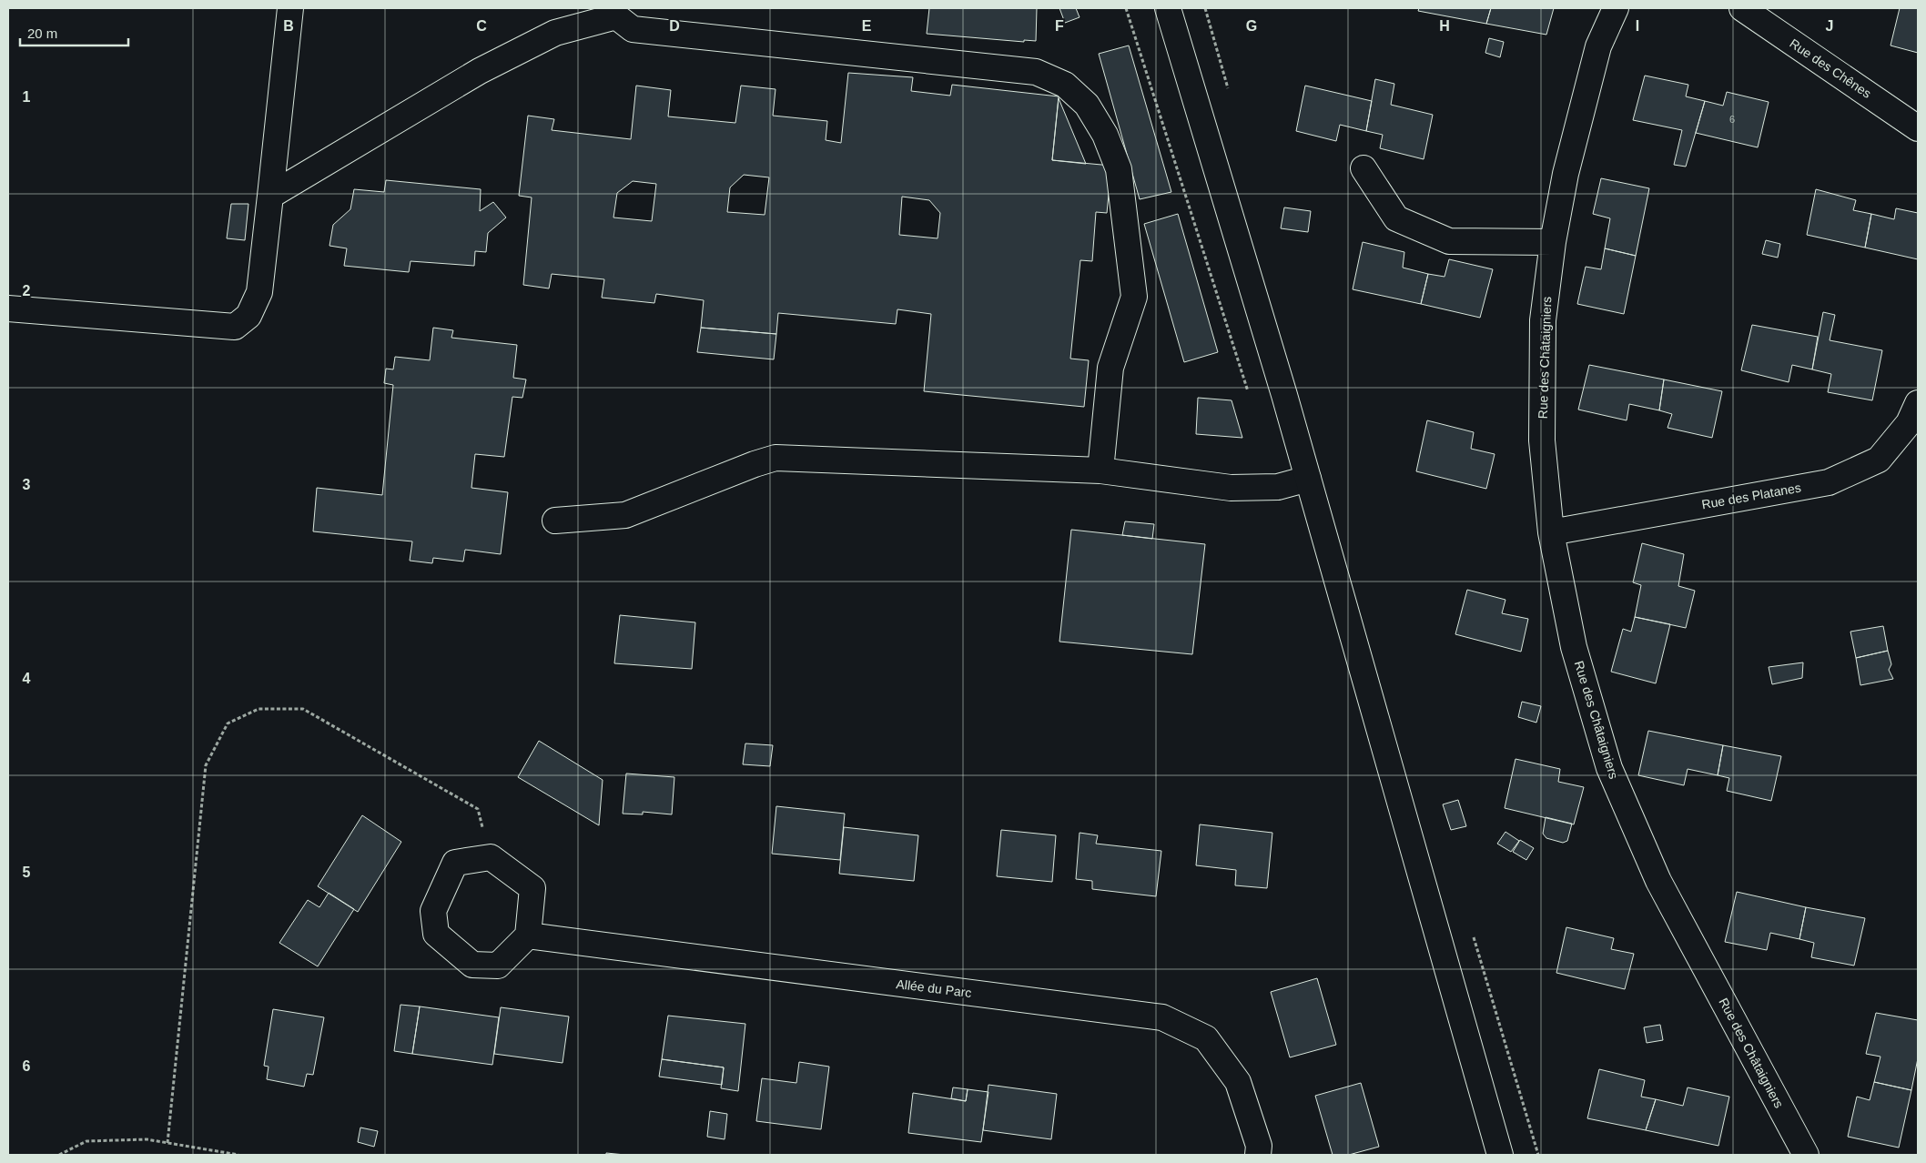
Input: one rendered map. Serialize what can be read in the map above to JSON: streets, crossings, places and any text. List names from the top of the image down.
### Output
{
  "streets": {
    "street": [
      "Rue des Chênes",
      "Rue des Châtaigniers",
      "Rue des Platanes",
      "Allée du Parc"
    ]
  },
  "crossings": [
    ["Rue des Châtaigniers", "Rue des Platanes"]
  ],
  "house_numbers": ["6"],
  "scale_bar": "20 m",
  "grid": {
    "columns": [
      "B",
      "C",
      "D",
      "E",
      "F",
      "G",
      "H",
      "I",
      "J"
    ],
    "rows": [
      "1",
      "2",
      "3",
      "4",
      "5",
      "6"
    ]
  }
}
